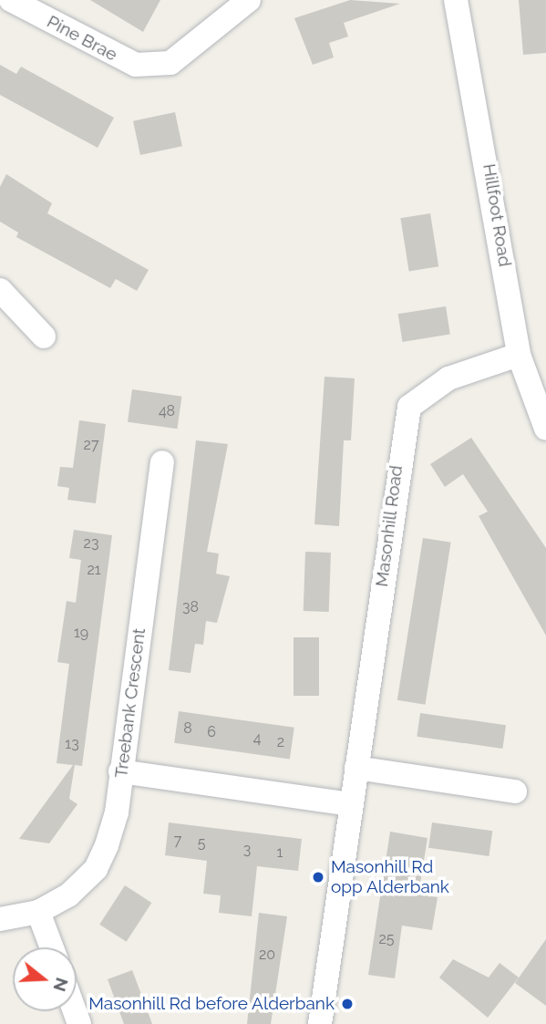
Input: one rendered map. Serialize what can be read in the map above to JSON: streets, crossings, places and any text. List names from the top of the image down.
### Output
{
  "streets": {
    "street": [
      "Pine Brae",
      "Hillfoot Road",
      "Masonhill Road",
      "Treebank Crescent"
    ]
  },
  "crossings": [
    ["Hillfoot Road", "Masonhill Road"]
  ],
  "places": ["Masonhill Rd opp Alderbank", "Masonhill Rd before Alderbank"],
  "house_numbers": [
    "48",
    "27",
    "23",
    "21",
    "38",
    "19",
    "8",
    "6",
    "4",
    "2",
    "13",
    "7",
    "5",
    "3",
    "1",
    "25",
    "20"
  ],
  "north": "right"
}
